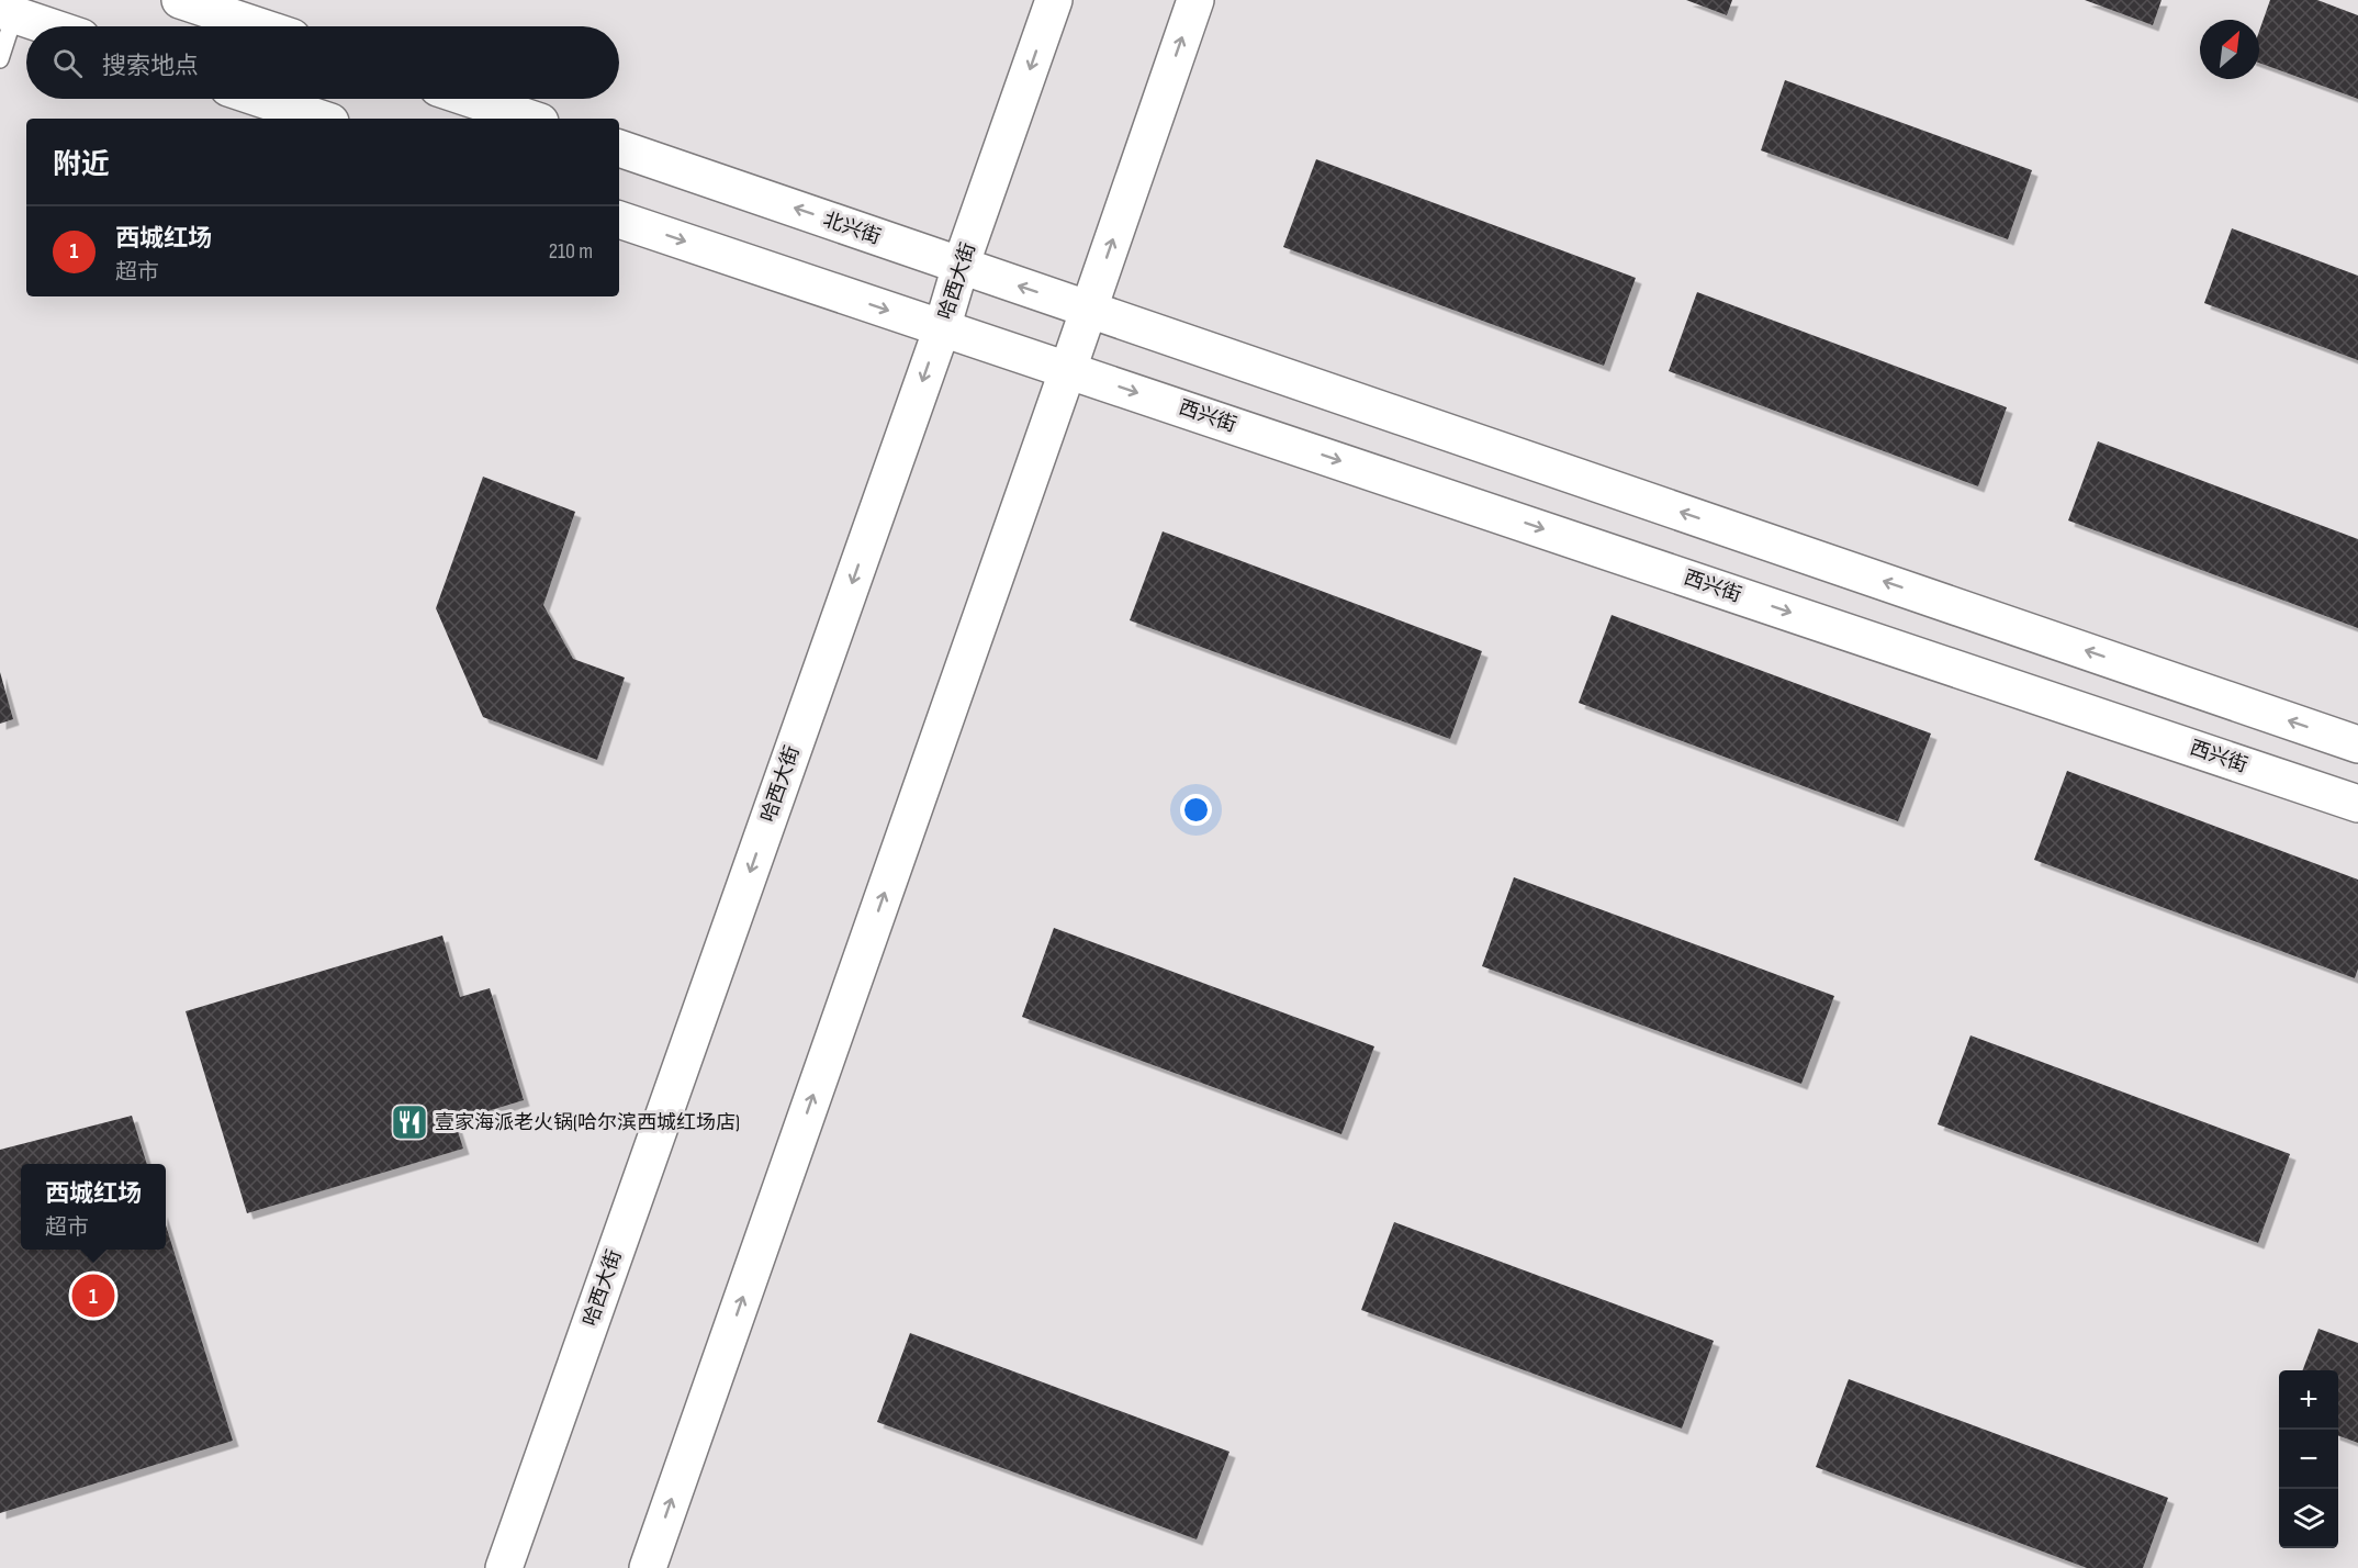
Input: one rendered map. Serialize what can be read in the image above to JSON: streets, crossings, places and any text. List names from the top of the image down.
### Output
{
  "streets": {
    "main road": ["北兴街", "哈西大街", "西兴街"]
  },
  "crossings": [
    ["北兴街", "哈西大街"]
  ],
  "places": {
    "restaurant": ["壹家海派老火锅(哈尔滨西城红场店)"]
  },
  "north": "top right",
  "page": {
    "search": "搜索地点",
    "heading": "附近",
    "list": [
      {
        "mark": "1",
        "name": "西城红场",
        "note": "超市",
        "value": "210 m"
      }
    ],
    "popup": ["西城红场", "超市"],
    "pins": "1",
    "map_buttons": ["+", "−"]
  }
}
